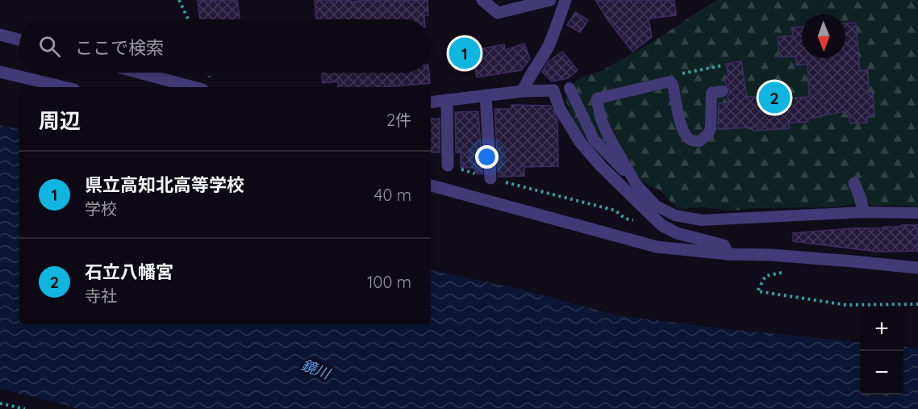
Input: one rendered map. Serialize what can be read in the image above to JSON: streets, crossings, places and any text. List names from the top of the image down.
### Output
{
  "water": ["鏡川"],
  "north": "bottom",
  "page": {
    "search": "ここで検索",
    "pins": ["1", "2"],
    "heading": ["周辺", "2件"],
    "list": [
      {
        "mark": "1",
        "name": "県立高知北高等学校",
        "note": "学校",
        "value": "40 m"
      },
      {
        "mark": "2",
        "name": "石立八幡宮",
        "note": "寺社",
        "value": "100 m"
      }
    ],
    "map_buttons": ["+", "−"]
  }
}
